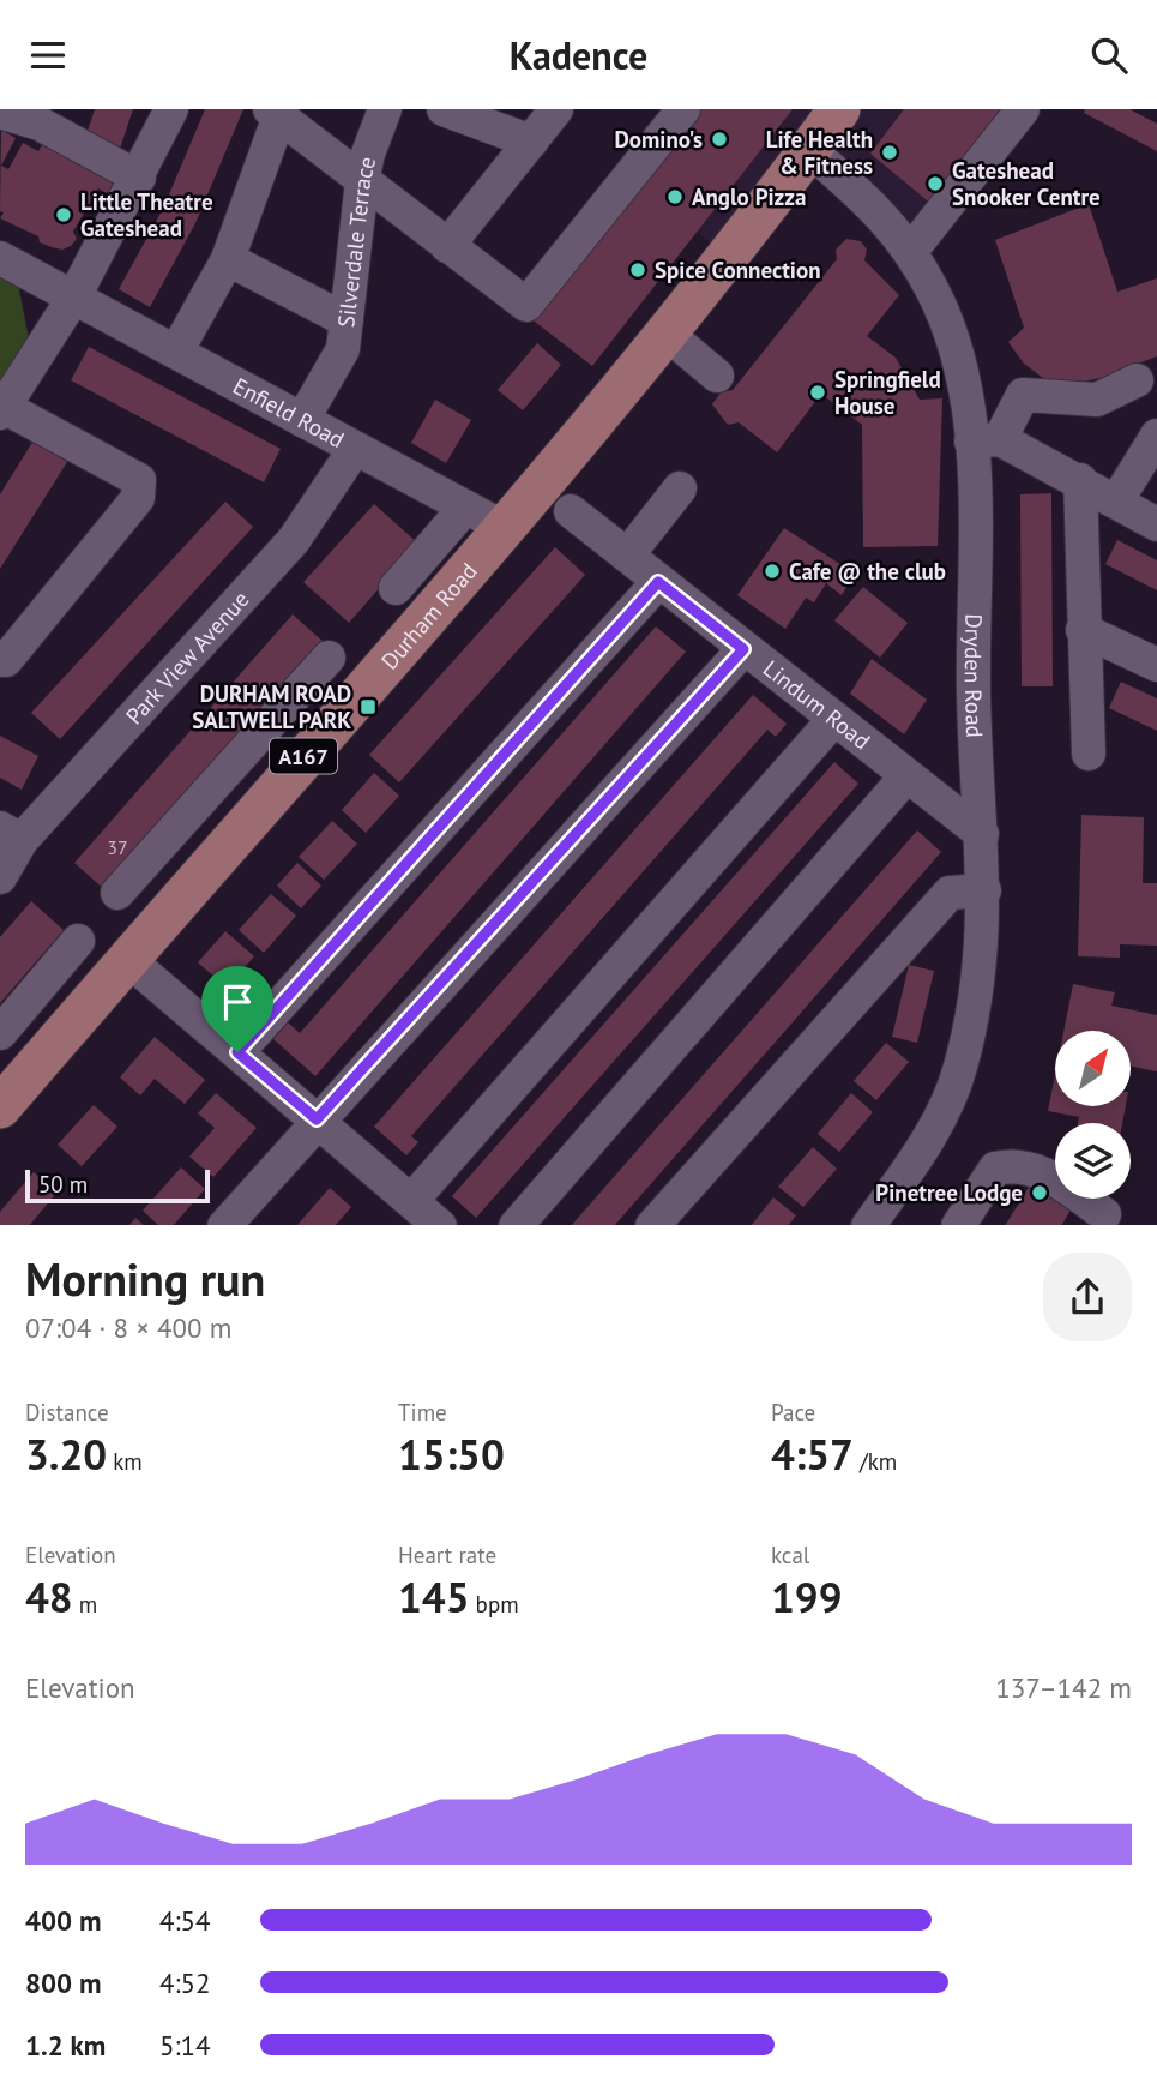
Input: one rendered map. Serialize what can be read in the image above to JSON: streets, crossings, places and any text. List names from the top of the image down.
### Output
{
  "streets": {
    "main road": ["Durham Road", "A167"],
    "street": [
      "Silverdale Terrace",
      "Enfield Road",
      "Park View Avenue",
      "Dryden Road",
      "Lindum Road"
    ]
  },
  "crossings": [
    ["Silverdale Terrace", "Enfield Road"],
    ["Enfield Road", "Durham Road"],
    ["Enfield Road", "Park View Avenue"],
    ["Durham Road", "Dryden Road"],
    ["Dryden Road", "Lindum Road"]
  ],
  "places": {
    "other": [
      "Domino's",
      "Life Health & Fitness",
      "Gateshead Snooker Centre",
      "Anglo Pizza",
      "Little Theatre Gateshead",
      "Spice Connection",
      "Springfield House",
      "Cafe @ the club",
      "Pinetree Lodge"
    ],
    "transit": ["DURHAM ROAD SALTWELL PARK"]
  },
  "house_numbers": ["37"],
  "scale_bar": "50 m",
  "north": "top right",
  "page": {
    "header": "Kadence",
    "scale": "50 m",
    "heading": ["Morning run", "07:04 · 8 × 400 m"],
    "stats": [
      ["Distance", "3.20 km"],
      ["Time", "15:50"],
      ["Pace", "4:57 /km"],
      ["Elevation", "48 m"],
      ["Heart rate", "145 bpm"],
      ["kcal", "199"]
    ],
    "chart": ["Elevation", "137–142 m"],
    "list": [
      {
        "name": "400 m",
        "note": "4:54"
      },
      {
        "name": "800 m",
        "note": "4:52"
      },
      {
        "name": "1.2 km",
        "note": "5:14"
      }
    ]
  }
}
